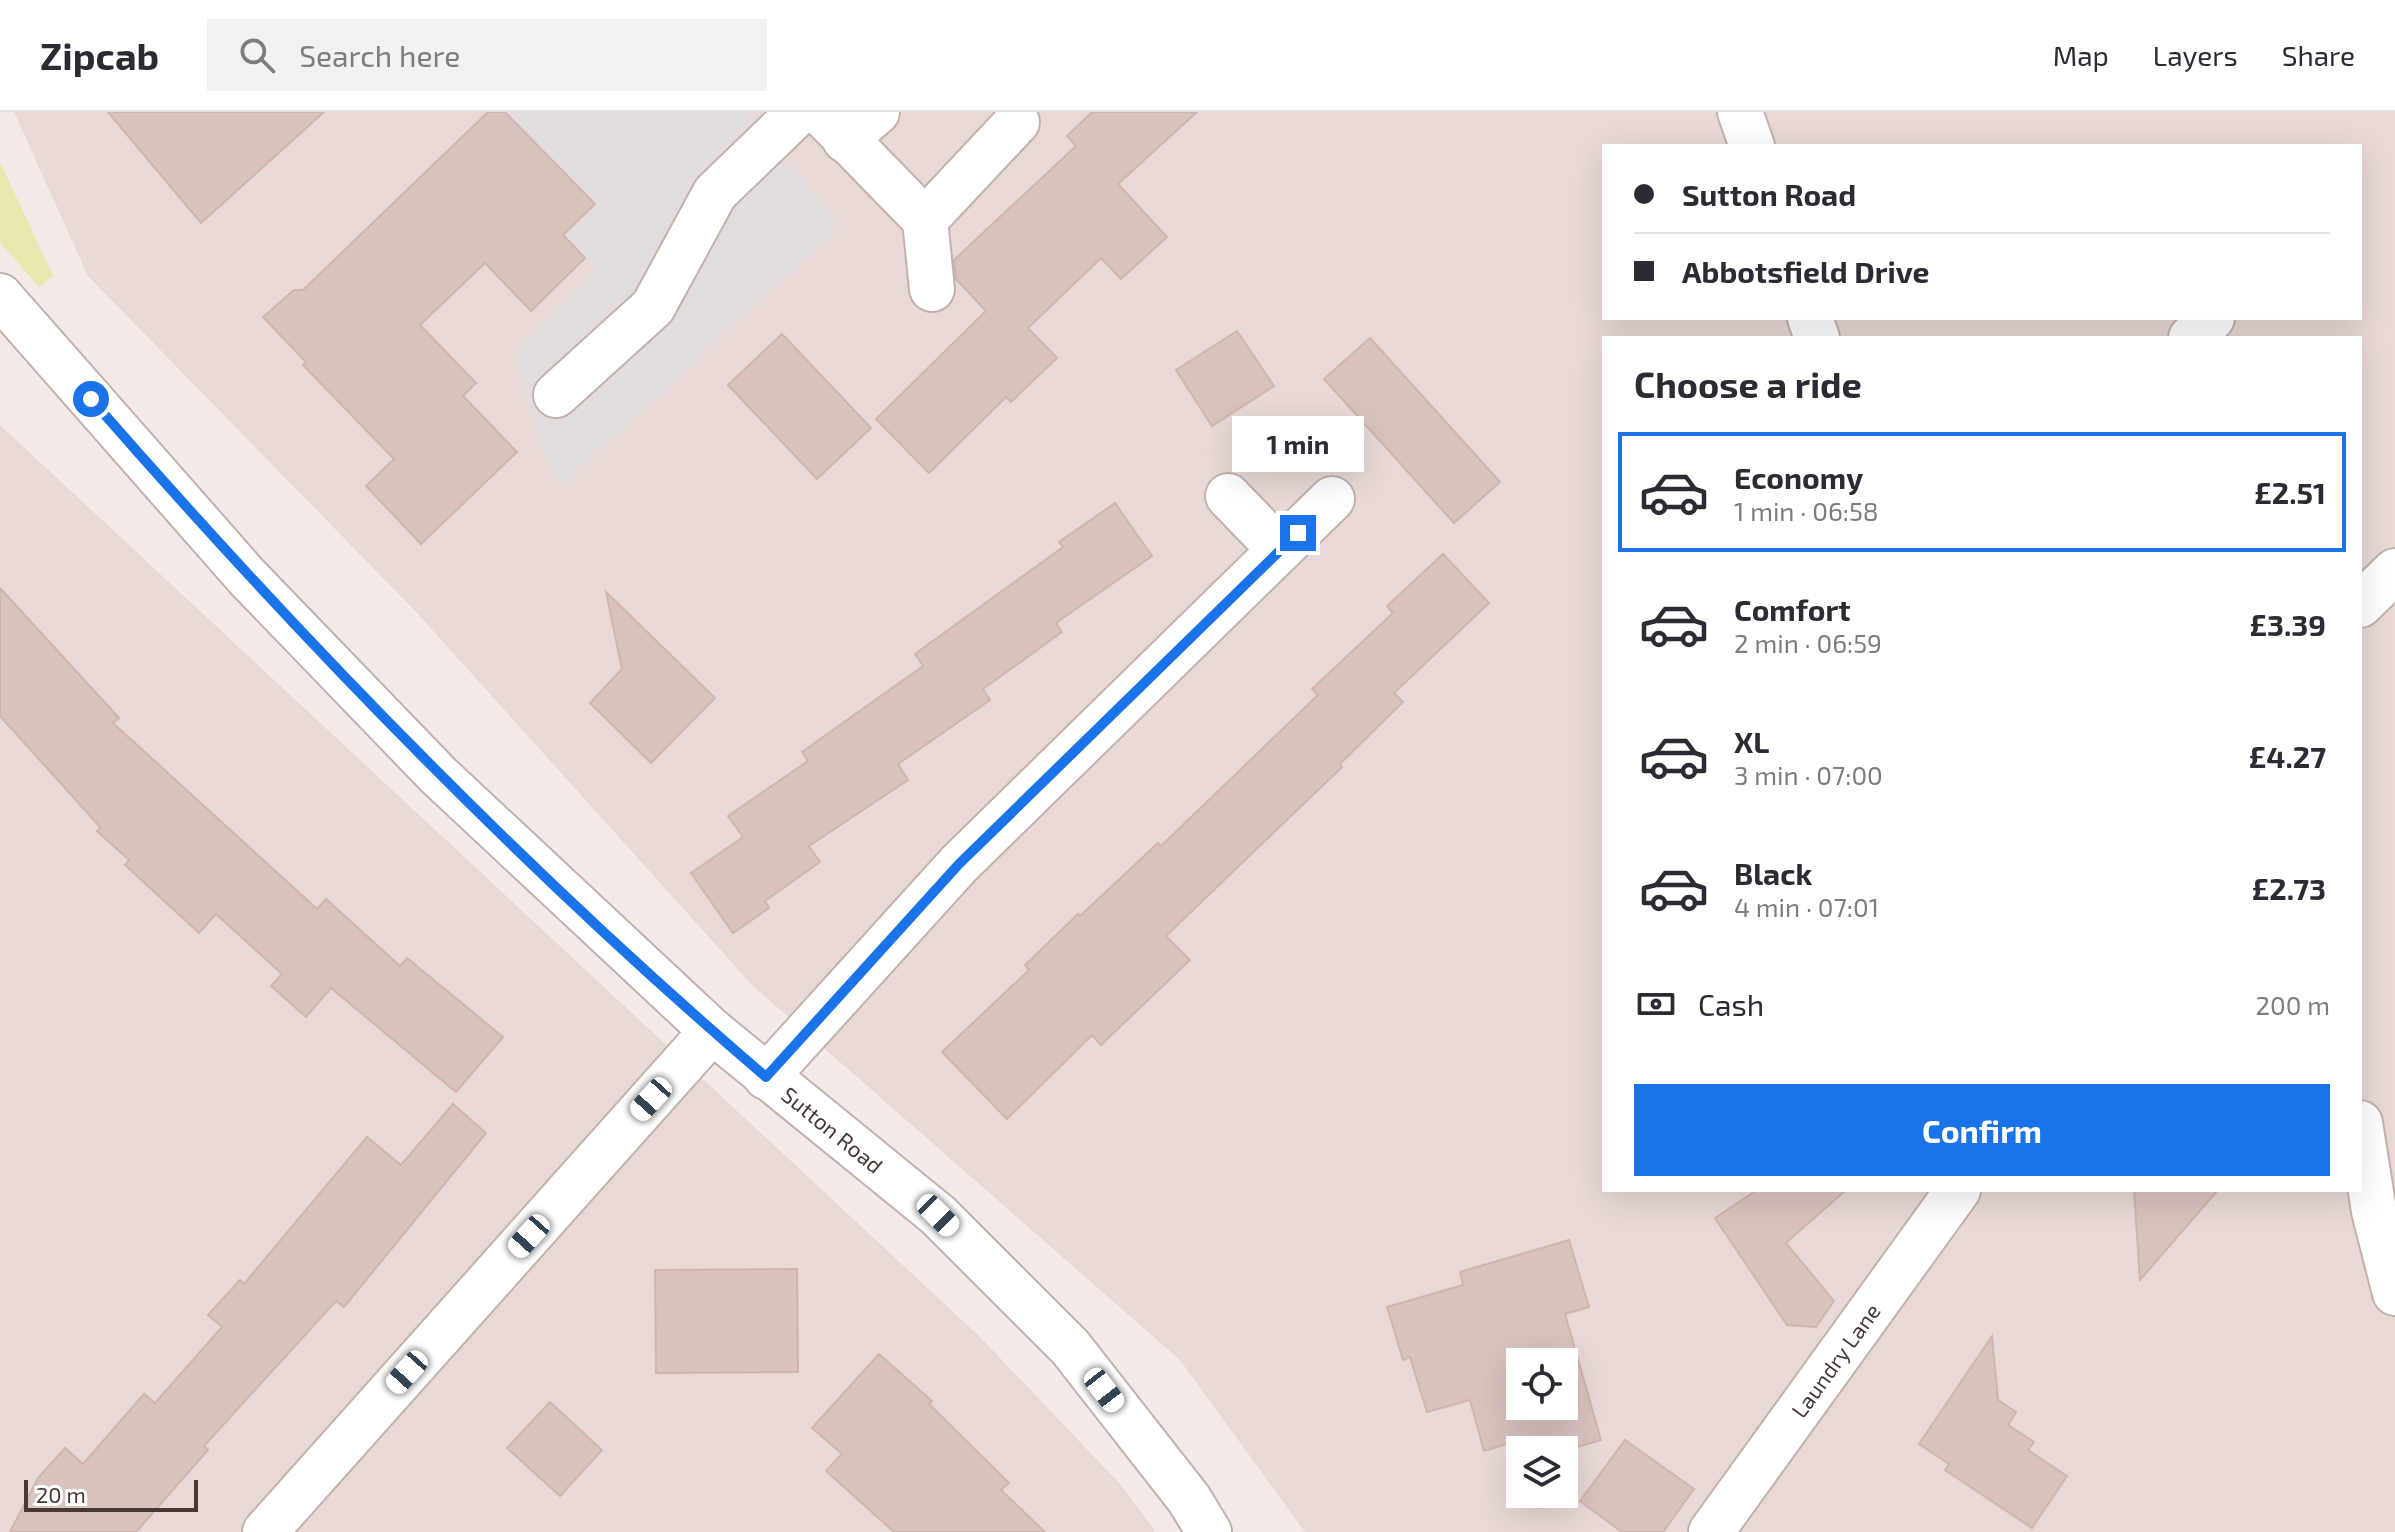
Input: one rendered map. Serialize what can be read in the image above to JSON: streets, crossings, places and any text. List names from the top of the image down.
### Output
{
  "streets": {
    "street": ["Sutton Road", "Laundry Lane"]
  },
  "scale_bar": "20 m",
  "page": {
    "header": "Zipcab",
    "search": "Search here",
    "nav": ["Map", "Layers", "Share"],
    "banner": ["Sutton Road", "Abbotsfield Drive"],
    "heading": "Choose a ride",
    "bubble": "1 min",
    "list": [
      {
        "name": "Economy",
        "note": "1 min · 06:58",
        "value": "£2.51"
      },
      {
        "name": "Comfort",
        "note": "2 min · 06:59",
        "value": "£3.39"
      },
      {
        "name": "XL",
        "note": "3 min · 07:00",
        "value": "£4.27"
      },
      {
        "name": "Black",
        "note": "4 min · 07:01",
        "value": "£2.73"
      }
    ],
    "pay": ["Cash", "200 m"],
    "buttons": "Confirm",
    "scale": "20 m"
  }
}
